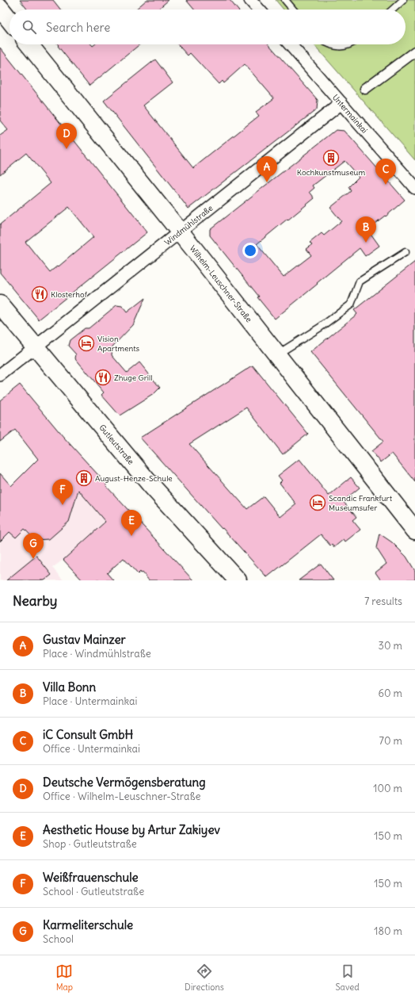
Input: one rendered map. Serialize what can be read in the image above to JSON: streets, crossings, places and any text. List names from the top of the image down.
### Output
{
  "streets": {
    "main road": ["Wilhelm-Leuschner-Straße", "Gutleutstraße"],
    "street": ["Untermainkai", "Windmühlstraße"]
  },
  "crossings": [
    ["Untermainkai", "Windmühlstraße"],
    ["Windmühlstraße", "Wilhelm-Leuschner-Straße"],
    ["Windmühlstraße", "Gutleutstraße"]
  ],
  "places": {
    "building": ["Kochkunstmuseum", "August-Henze-Schule"],
    "restaurant": ["Klosterhof", "Zhuge Grill"],
    "hotel": ["Vision Apartments", "Scandic Frankfurt Museumsufer"]
  },
  "page": {
    "search": "Search here",
    "pins": [
      "D",
      "A",
      "C",
      "B",
      "F",
      "E",
      "G"
    ],
    "heading": ["Nearby", "7 results"],
    "list": [
      {
        "mark": "A",
        "name": "Gustav Mainzer",
        "note": "Place · Windmühlstraße",
        "value": "30 m"
      },
      {
        "mark": "B",
        "name": "Villa Bonn",
        "note": "Place · Untermainkai",
        "value": "60 m"
      },
      {
        "mark": "C",
        "name": "iC Consult GmbH",
        "note": "Office · Untermainkai",
        "value": "70 m"
      },
      {
        "mark": "D",
        "name": "Deutsche Vermögensberatung",
        "note": "Office · Wilhelm-Leuschner-Straße",
        "value": "100 m"
      },
      {
        "mark": "E",
        "name": "Aesthetic House by Artur Zakiyev",
        "note": "Shop · Gutleutstraße",
        "value": "150 m"
      },
      {
        "mark": "F",
        "name": "Weißfrauenschule",
        "note": "School · Gutleutstraße",
        "value": "150 m"
      },
      {
        "mark": "G",
        "name": "Karmeliterschule",
        "note": "School",
        "value": "180 m"
      }
    ],
    "nav": ["Map", "Directions", "Saved"]
  }
}
